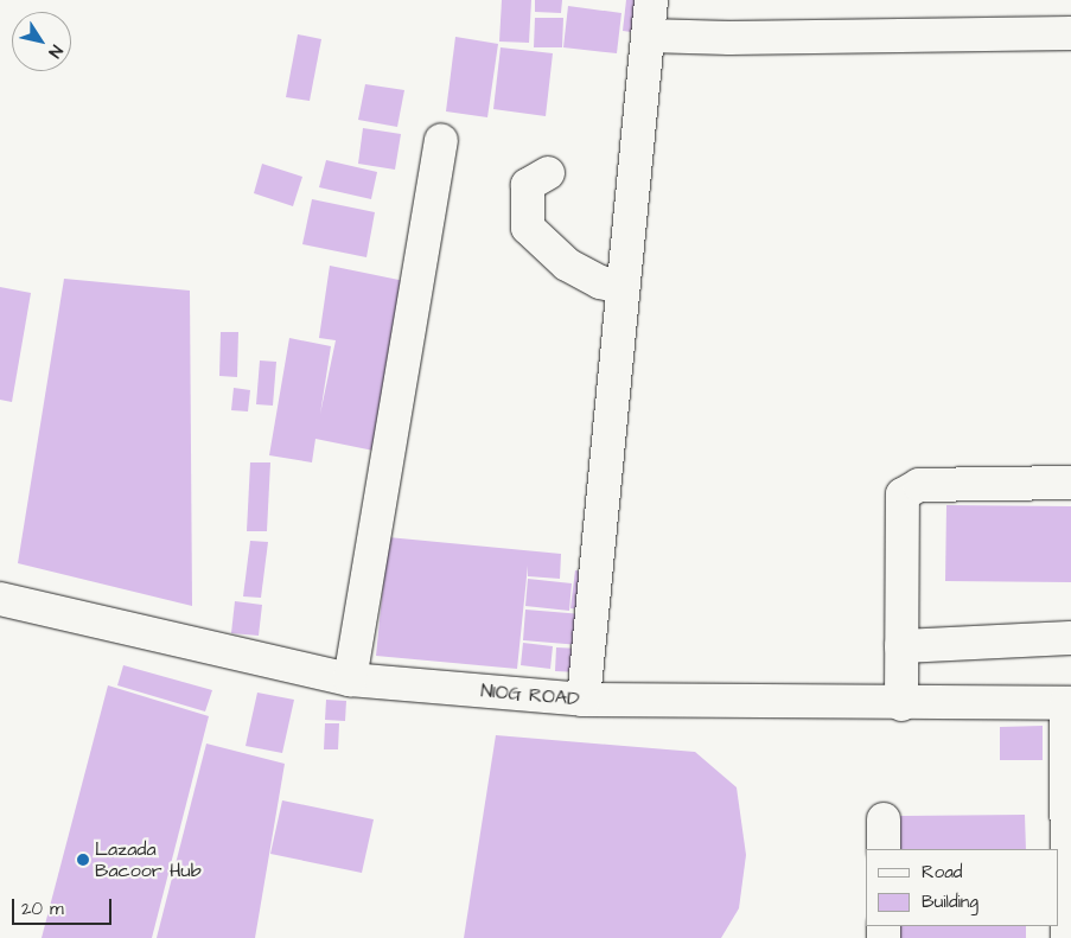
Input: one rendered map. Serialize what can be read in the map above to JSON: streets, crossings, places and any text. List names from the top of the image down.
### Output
{
  "streets": {
    "street": ["NIOG ROAD"]
  },
  "places": ["Lazada Bacoor Hub"],
  "legend": ["Road", "Building"],
  "scale_bar": "20 m",
  "north": "bottom right"
}
